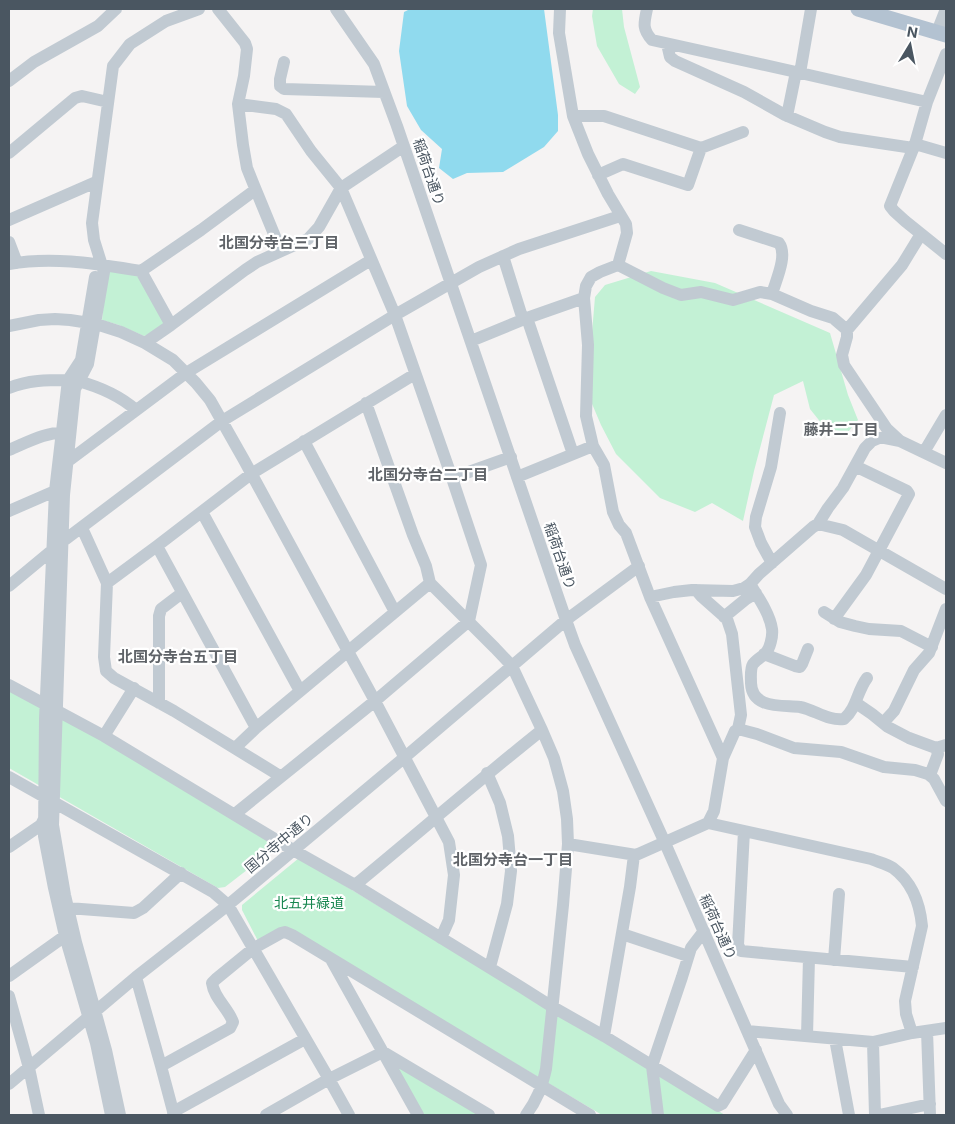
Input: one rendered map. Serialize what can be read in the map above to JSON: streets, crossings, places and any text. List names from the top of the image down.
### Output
{
  "streets": {
    "street": ["稲荷台通り", "国分寺中通り"]
  },
  "crossings": [
    ["稲荷台通り", "国分寺中通り"]
  ],
  "districts": [
    "北国分寺台三丁目",
    "藤井二丁目",
    "北国分寺台二丁目",
    "北国分寺台五丁目",
    "北国分寺台一丁目"
  ],
  "parks": ["北五井緑道"],
  "north": "top"
}
